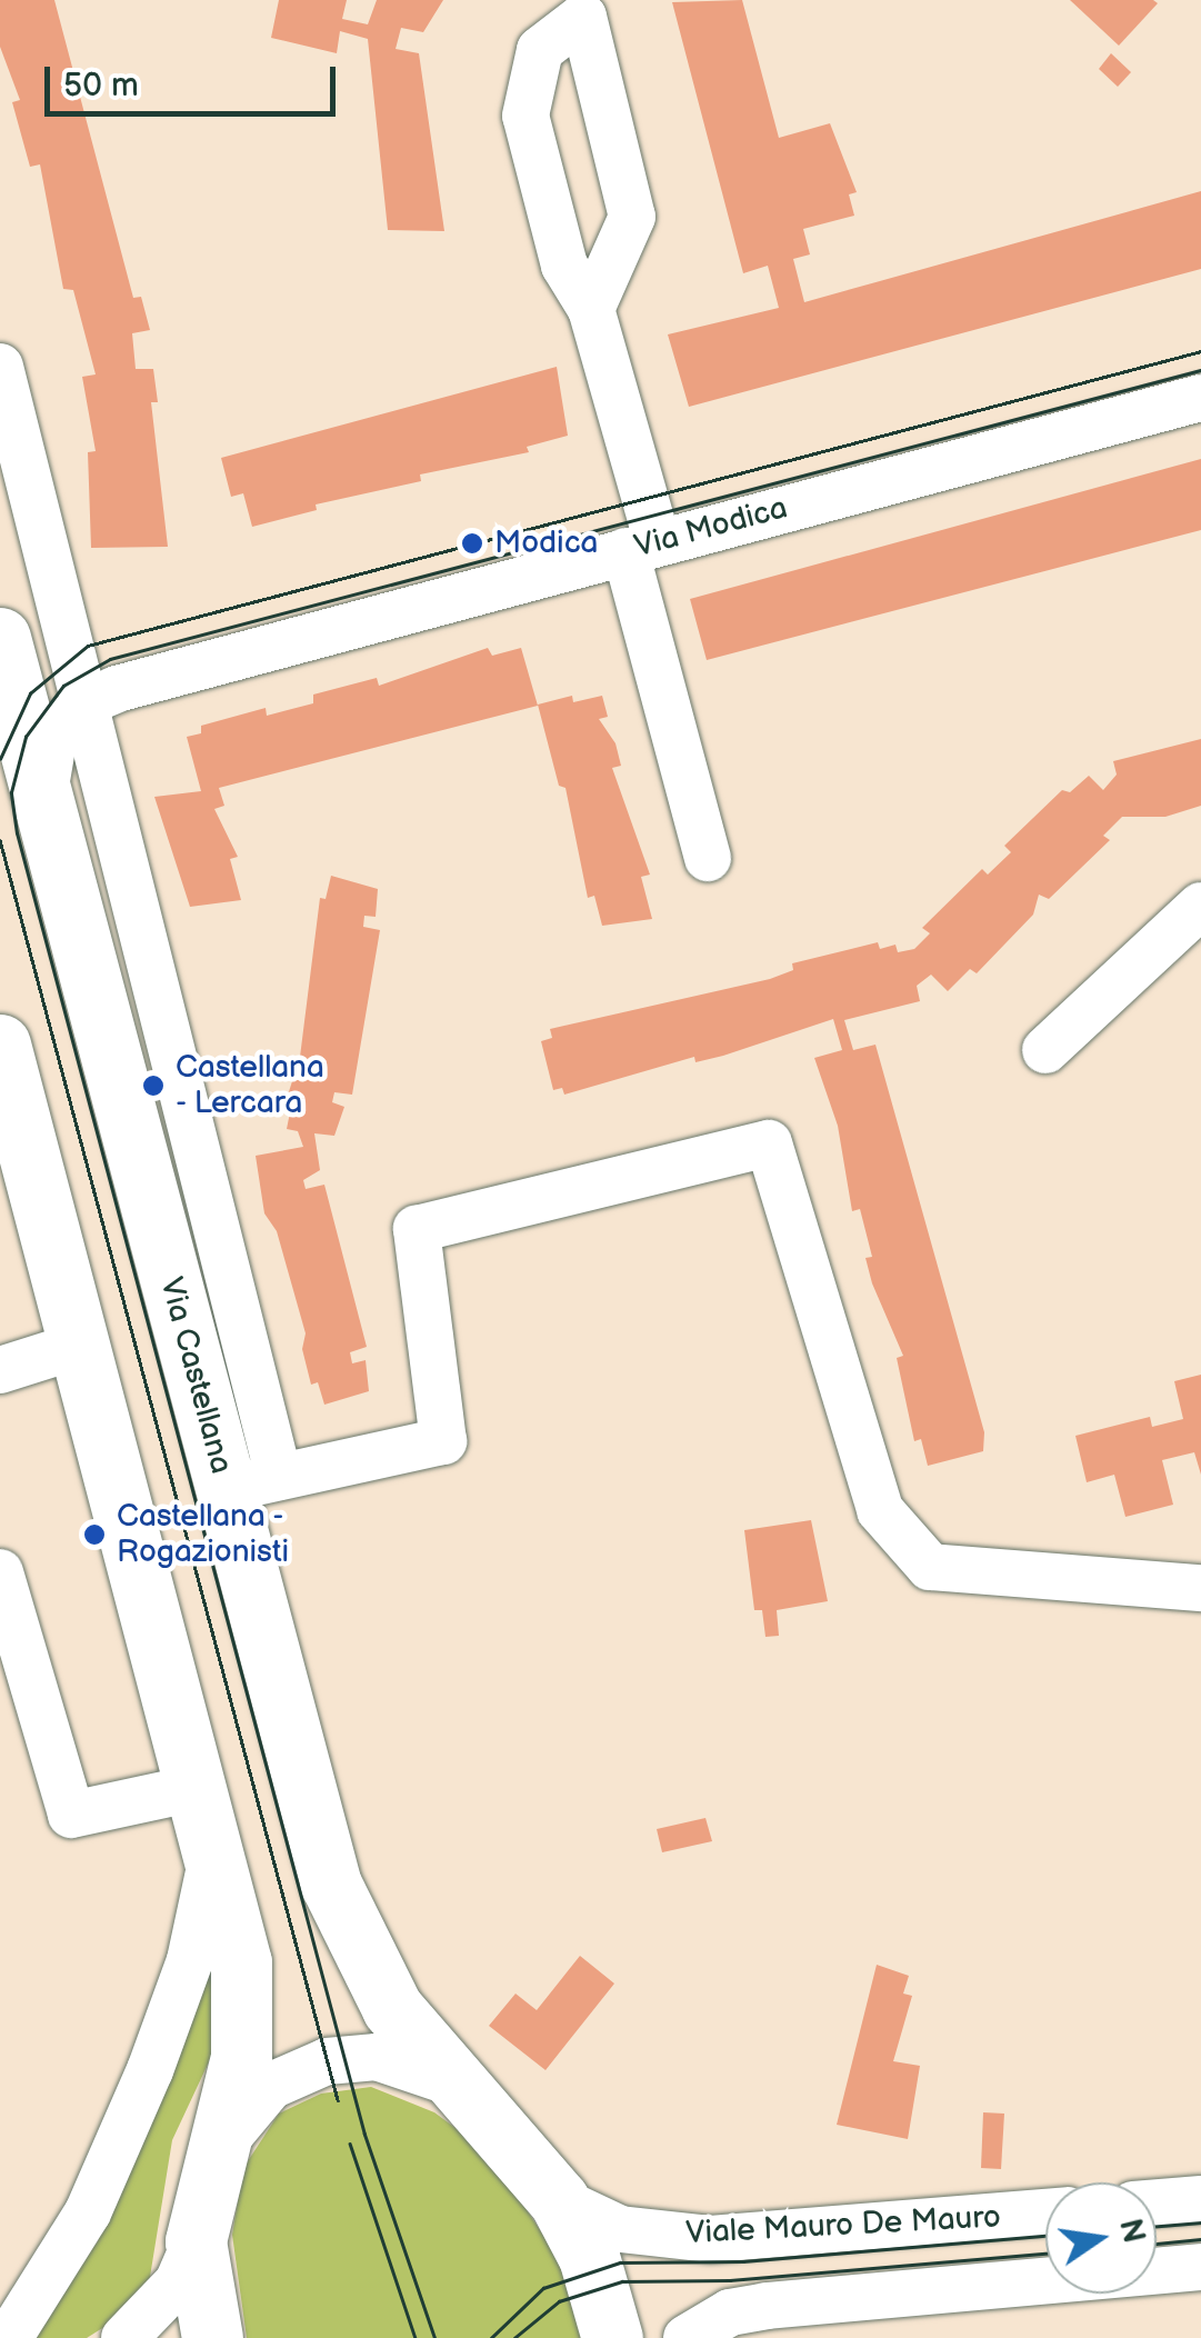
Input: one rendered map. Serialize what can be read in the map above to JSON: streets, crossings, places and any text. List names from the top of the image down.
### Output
{
  "streets": {
    "main road": ["Via Castellana"],
    "street": ["Via Modica", "Viale Mauro De Mauro"]
  },
  "crossings": [
    ["Via Castellana", "Viale Mauro De Mauro"]
  ],
  "places": ["Modica", "Castellana - Lercara", "Castellana - Rogazionisti"],
  "scale_bar": "50 m",
  "north": "right"
}
